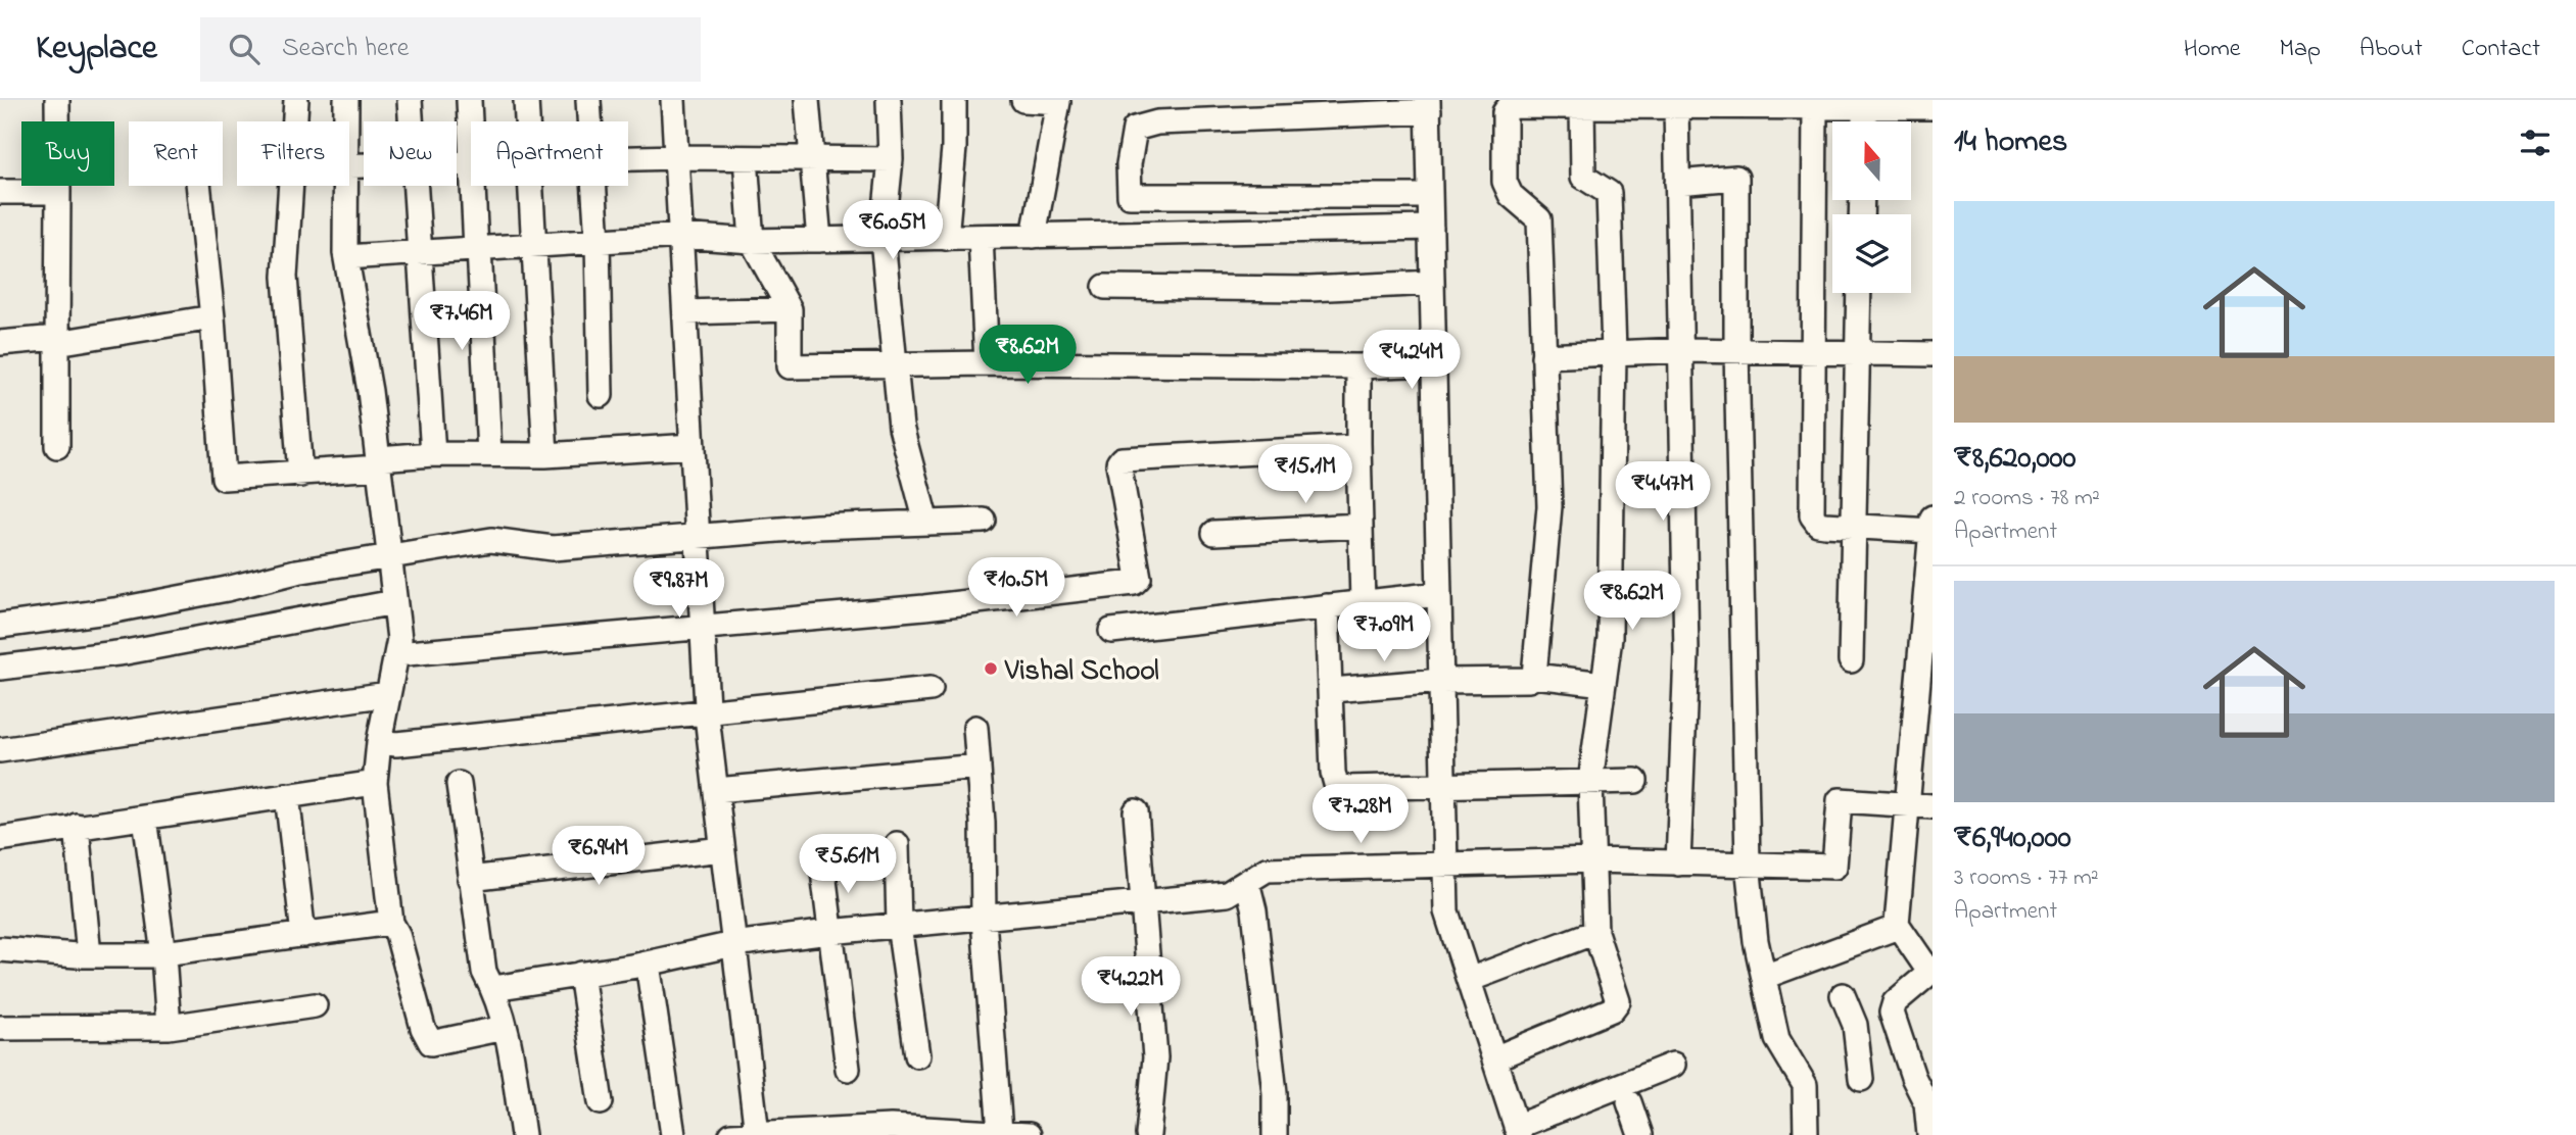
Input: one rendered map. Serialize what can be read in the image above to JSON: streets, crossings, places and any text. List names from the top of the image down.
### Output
{
  "places": ["Vishal School"],
  "north": "top",
  "page": {
    "header": "Keyplace",
    "search": "Search here",
    "nav": [
      "Home",
      "Map",
      "About",
      "Contact"
    ],
    "heading": "14 homes",
    "chip": [
      "Buy",
      "Rent",
      "Filters",
      "New",
      "Apartment"
    ],
    "list": [
      {
        "name": "₹8,620,000",
        "note": "2 rooms · 78 m² · Apartment"
      },
      {
        "name": "₹6,940,000",
        "note": "3 rooms · 77 m² · Apartment"
      }
    ],
    "price": [
      "₹6.05M",
      "₹7.46M",
      "₹8.62M",
      "₹4.24M",
      "₹15.1M",
      "₹4.47M",
      "₹10.5M",
      "₹9.87M",
      "₹8.62M",
      "₹7.09M",
      "₹7.28M",
      "₹6.94M",
      "₹5.61M",
      "₹4.22M"
    ]
  }
}
